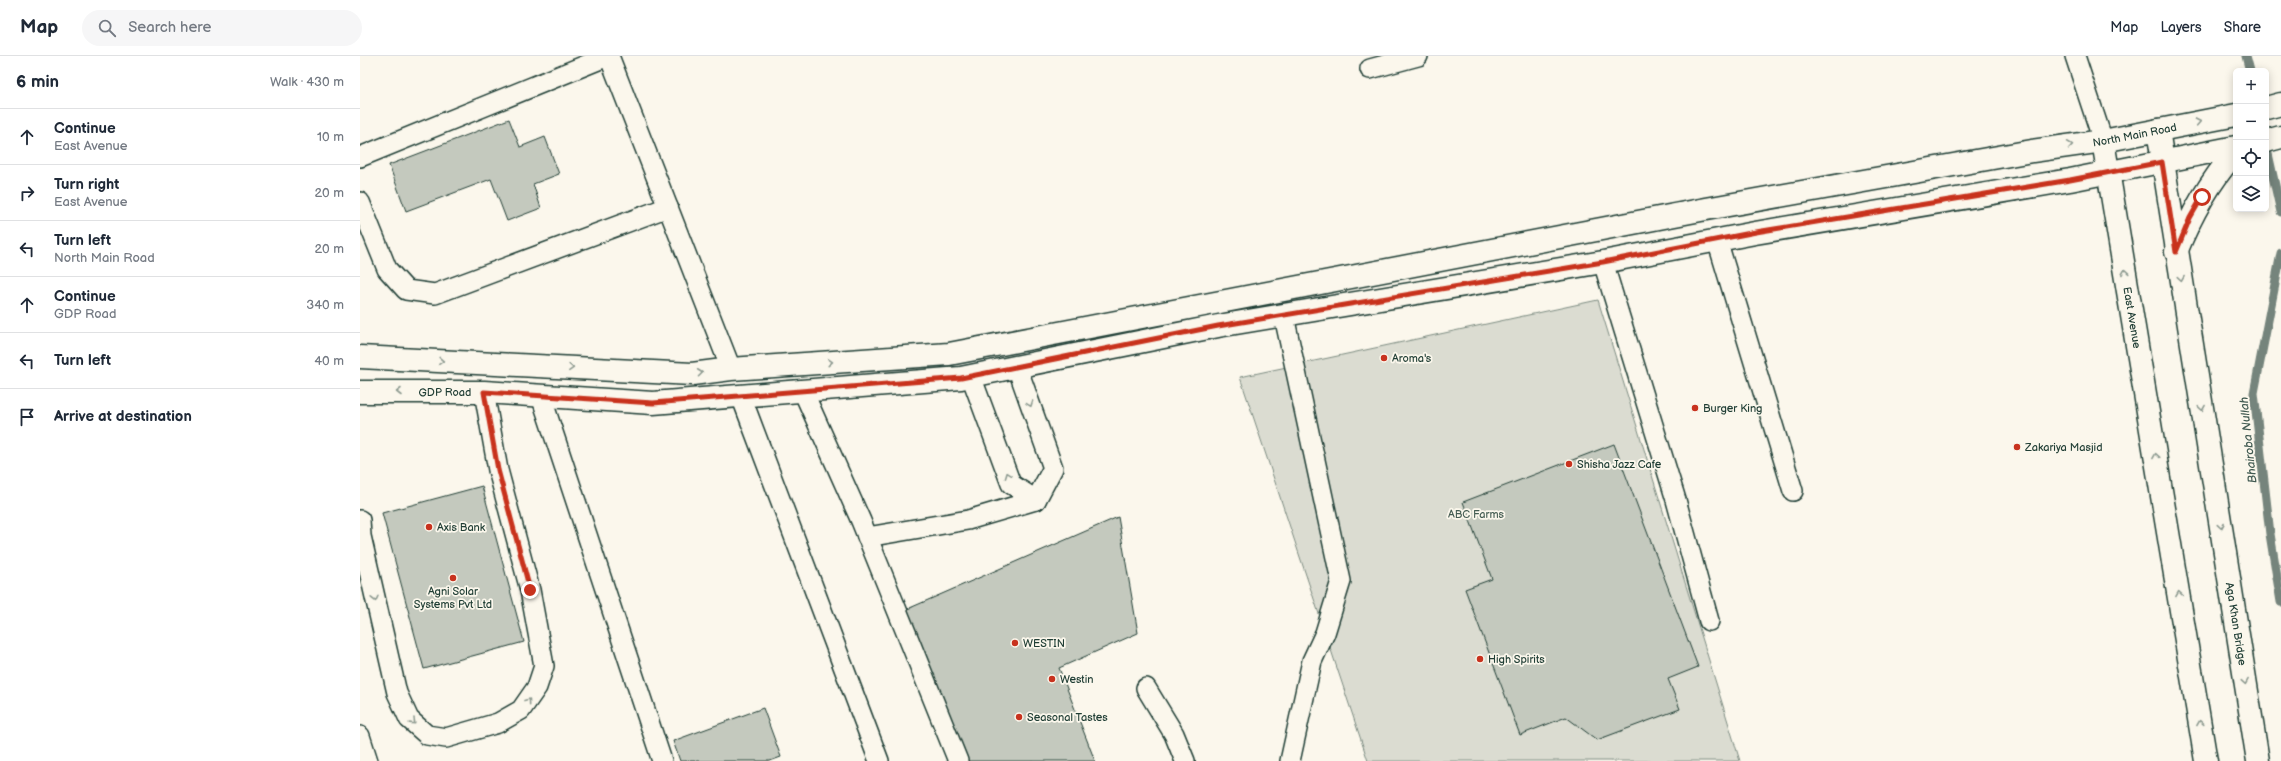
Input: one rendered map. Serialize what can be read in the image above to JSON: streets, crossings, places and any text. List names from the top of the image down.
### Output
{
  "streets": {
    "main road": [
      "North Main Road",
      "East Avenue",
      "GDP Road",
      "Aga Khan Bridge"
    ]
  },
  "crossings": [
    ["North Main Road", "East Avenue"],
    ["East Avenue", "GDP Road"]
  ],
  "one_way": ["North Main Road", "East Avenue", "Aga Khan Bridge"],
  "water": ["Bhairoba Nullah"],
  "parks": ["ABC Farms"],
  "places": [
    "Aroma's",
    "Burger King",
    "Zakariya Masjid",
    "Shisha Jazz Cafe",
    "Axis Bank",
    "Agni Solar Systems Pvt Ltd",
    "WESTIN",
    "High Spirits",
    "Westin",
    "Seasonal Tastes"
  ],
  "page": {
    "header": "Map",
    "search": "Search here",
    "nav": ["Map", "Layers", "Share"],
    "heading": ["6 min", "Walk · 430 m"],
    "map_buttons": ["+", "−"],
    "list": [
      ["Continue", "East Avenue", "10 m"],
      ["Turn right", "East Avenue", "20 m"],
      ["Turn left", "North Main Road", "20 m"],
      ["Continue", "GDP Road", "340 m"],
      ["Turn left", "40 m"],
      "Arrive at destination"
    ]
  }
}
